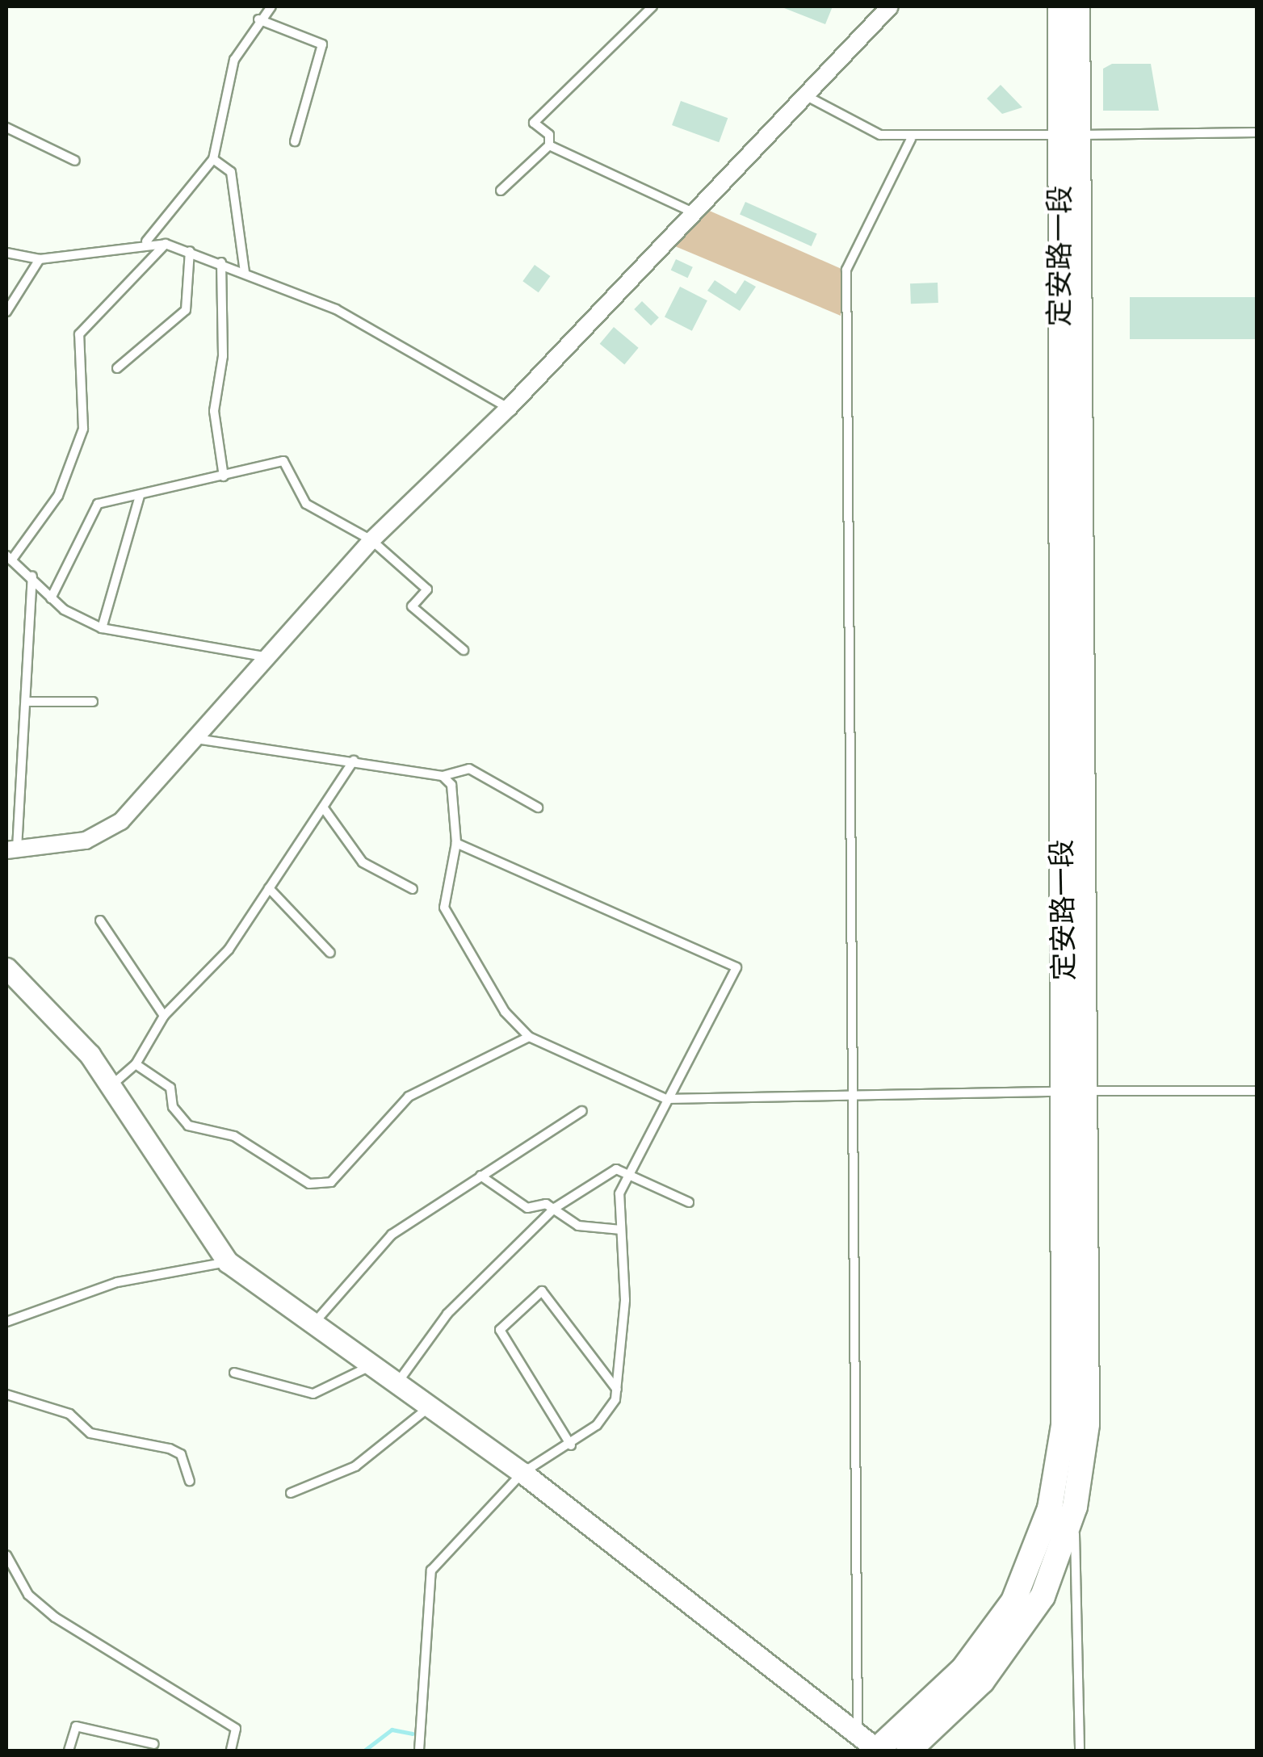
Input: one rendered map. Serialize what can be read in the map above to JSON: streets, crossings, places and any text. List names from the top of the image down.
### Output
{
  "streets": {
    "main road": ["定安路一段"]
  }
}
